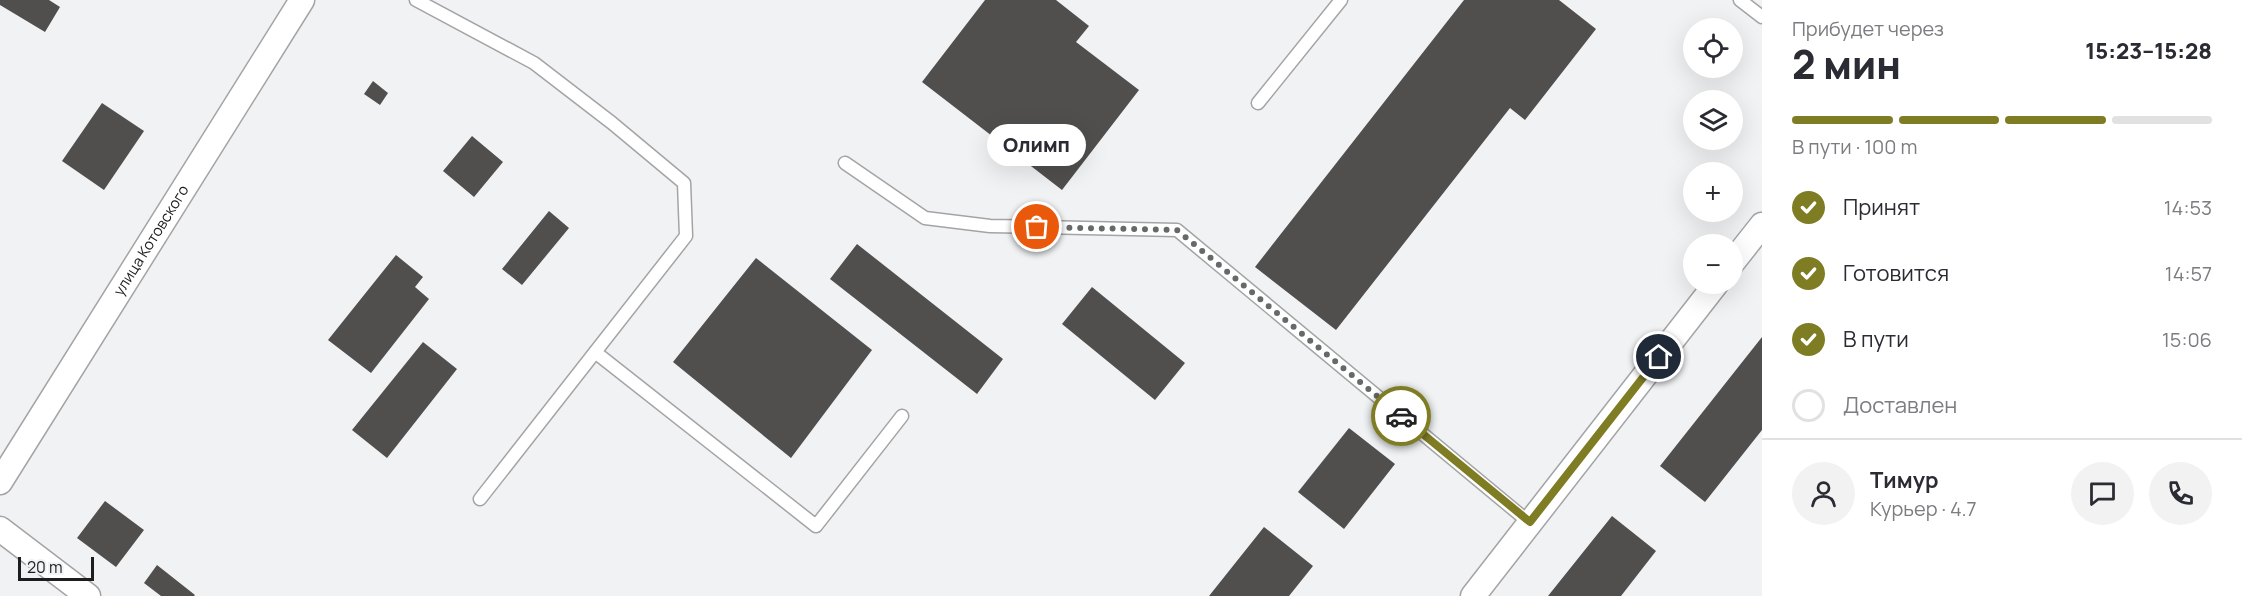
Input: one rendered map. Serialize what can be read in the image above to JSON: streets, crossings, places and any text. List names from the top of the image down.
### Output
{
  "streets": {
    "street": ["улица Котовского"]
  },
  "places": ["Олимп"],
  "scale_bar": "20 m",
  "page": {
    "heading": ["2 мин", "Прибудет через", "15:23–15:28"],
    "panel": ["Тимур", "Курьер · 4.7"],
    "map_buttons": ["+", "−"],
    "bar": "В пути · 100 m",
    "bubble": "Олимп",
    "list": [
      ["Принят", "14:53"],
      ["Готовится", "14:57"],
      ["В пути", "15:06"],
      "Доставлен"
    ],
    "scale": "20 m"
  }
}
